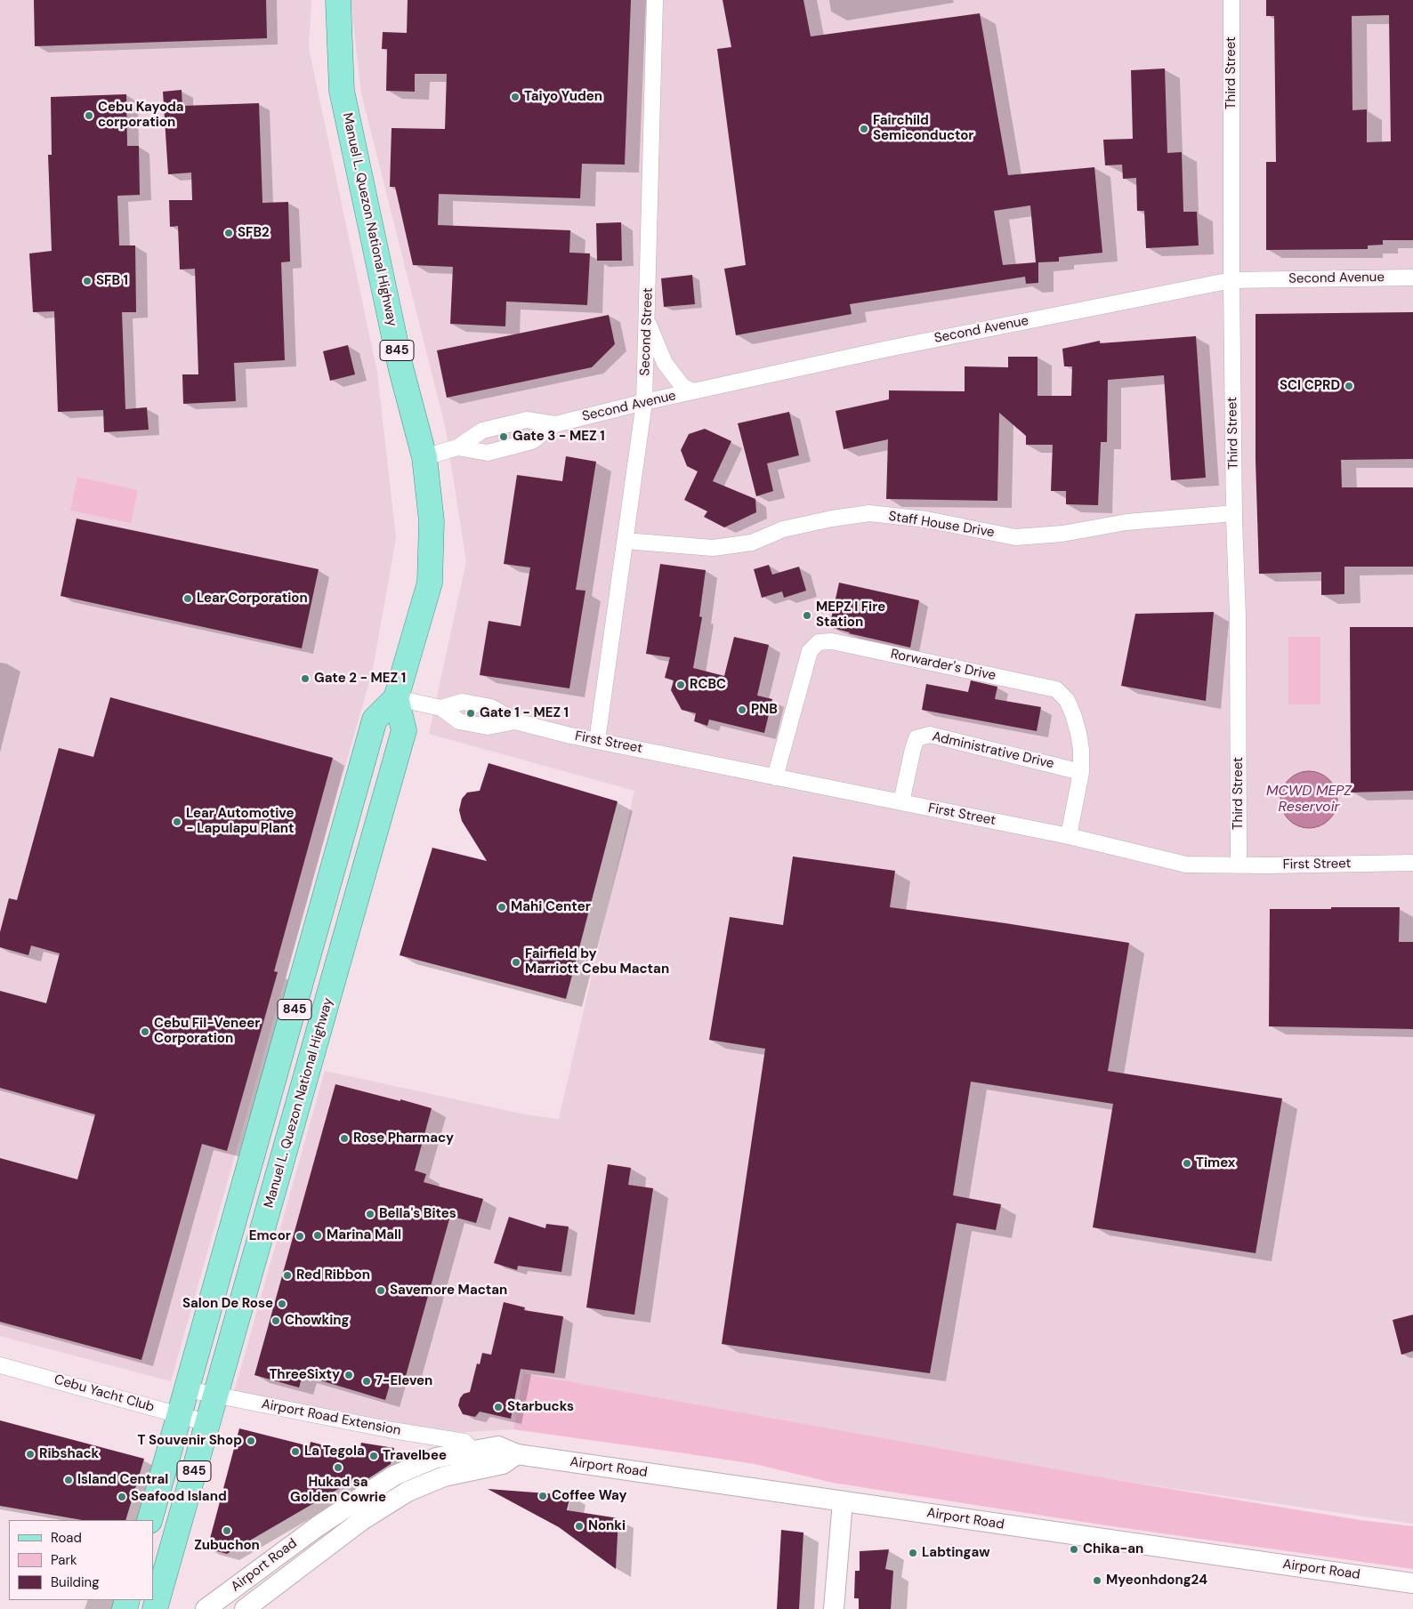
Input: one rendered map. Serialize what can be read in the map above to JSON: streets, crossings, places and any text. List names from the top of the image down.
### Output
{
  "streets": {
    "main road": ["Manuel L. Quezon National Highway", "845"],
    "street": [
      "Third Street",
      "Second Avenue",
      "Second Street",
      "Staff House Drive",
      "Rorwarder's Drive",
      "First Street",
      "Administrative Drive",
      "Cebu Yacht Club",
      "Airport Road Extension",
      "Airport Road"
    ]
  },
  "crossings": [
    ["Third Street", "Second Avenue"],
    ["Third Street", "Staff House Drive"],
    ["Third Street", "First Street"],
    ["Manuel L. Quezon National Highway", "Second Avenue"],
    ["Manuel L. Quezon National Highway", "First Street"],
    ["Manuel L. Quezon National Highway", "Cebu Yacht Club"],
    ["Manuel L. Quezon National Highway", "Airport Road Extension"],
    ["Second Avenue", "Second Street"],
    ["Second Street", "Staff House Drive"],
    ["Second Street", "First Street"],
    ["Rorwarder's Drive", "First Street"],
    ["Rorwarder's Drive", "Administrative Drive"],
    ["First Street", "Administrative Drive"],
    ["Airport Road Extension", "Airport Road"]
  ],
  "water": ["MCWD MEPZ Reservoir"],
  "places": [
    "Taiyo Yuden",
    "Cebu Kayoda corporation",
    "Fairchild Semiconductor",
    "SFB2",
    "SFB 1",
    "SCI CPRD",
    "Gate 3 - MEZ 1",
    "Lear Corporation",
    "MEPZ I Fire Station",
    "Gate 2 - MEZ 1",
    "RCBC",
    "PNB",
    "Gate 1 - MEZ 1",
    "Lear Automotive - Lapulapu Plant",
    "Mahi Center",
    "Fairfield by Marriott Cebu Mactan",
    "Cebu Fil-Veneer Corporation",
    "Rose Pharmacy",
    "Timex",
    "Bella's Bites",
    "Marina Mall",
    "Emcor",
    "Red Ribbon",
    "Savemore Mactan",
    "Salon De Rose",
    "Chowking",
    "ThreeSixty",
    "7-Eleven",
    "Starbucks",
    "T Souvenir Shop",
    "La Tegola",
    "Ribshack",
    "Travelbee",
    "Hukad sa Golden Cowrie",
    "Island Central",
    "Coffee Way",
    "Seafood Island",
    "Nonki",
    "Zubuchon",
    "Chika-an",
    "Labtingaw",
    "Myeonhdong24"
  ],
  "legend": ["Road", "Park", "Building"]
}
